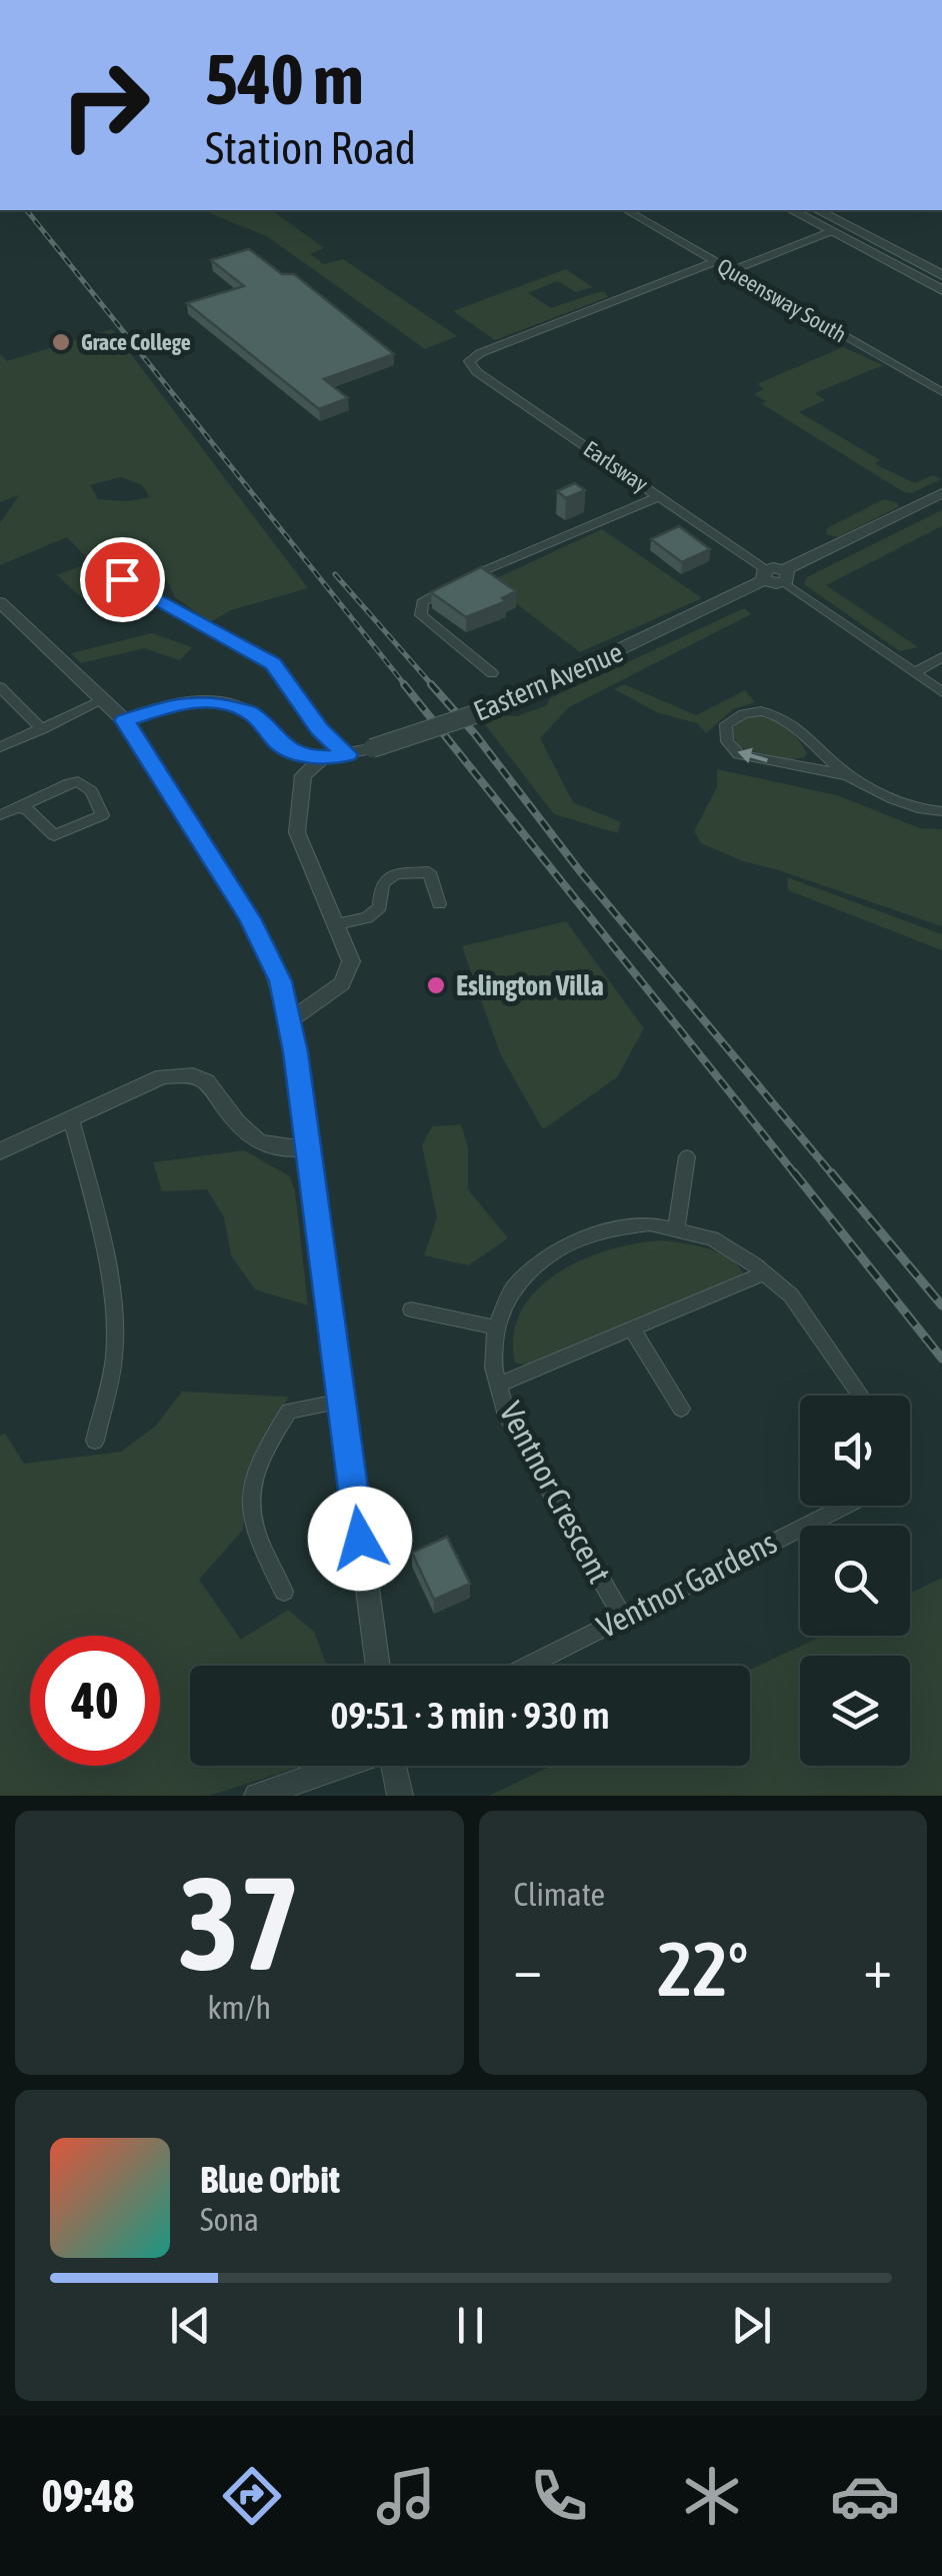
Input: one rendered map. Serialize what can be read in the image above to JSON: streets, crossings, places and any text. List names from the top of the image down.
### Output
{
  "streets": {
    "street": [
      "Queensway South",
      "Earlsway",
      "Eastern Avenue",
      "Ventnor Crescent",
      "Ventnor Gardens"
    ]
  },
  "crossings": [
    ["Queensway South", "Earlsway"],
    ["Earlsway", "Eastern Avenue"],
    ["Ventnor Crescent", "Ventnor Gardens"]
  ],
  "places": ["Grace College", "Eslington Villa"],
  "page": {
    "turn": ["540 m", "Station Road"],
    "limit": "40",
    "trip": "09:51 · 3 min · 930 m",
    "tile": [
      ["37", "km/h"],
      "Climate"
    ],
    "heat": ["−", "22°", "+"],
    "song": ["Blue Orbit", "Sona"],
    "tabs": "09:48"
  }
}
